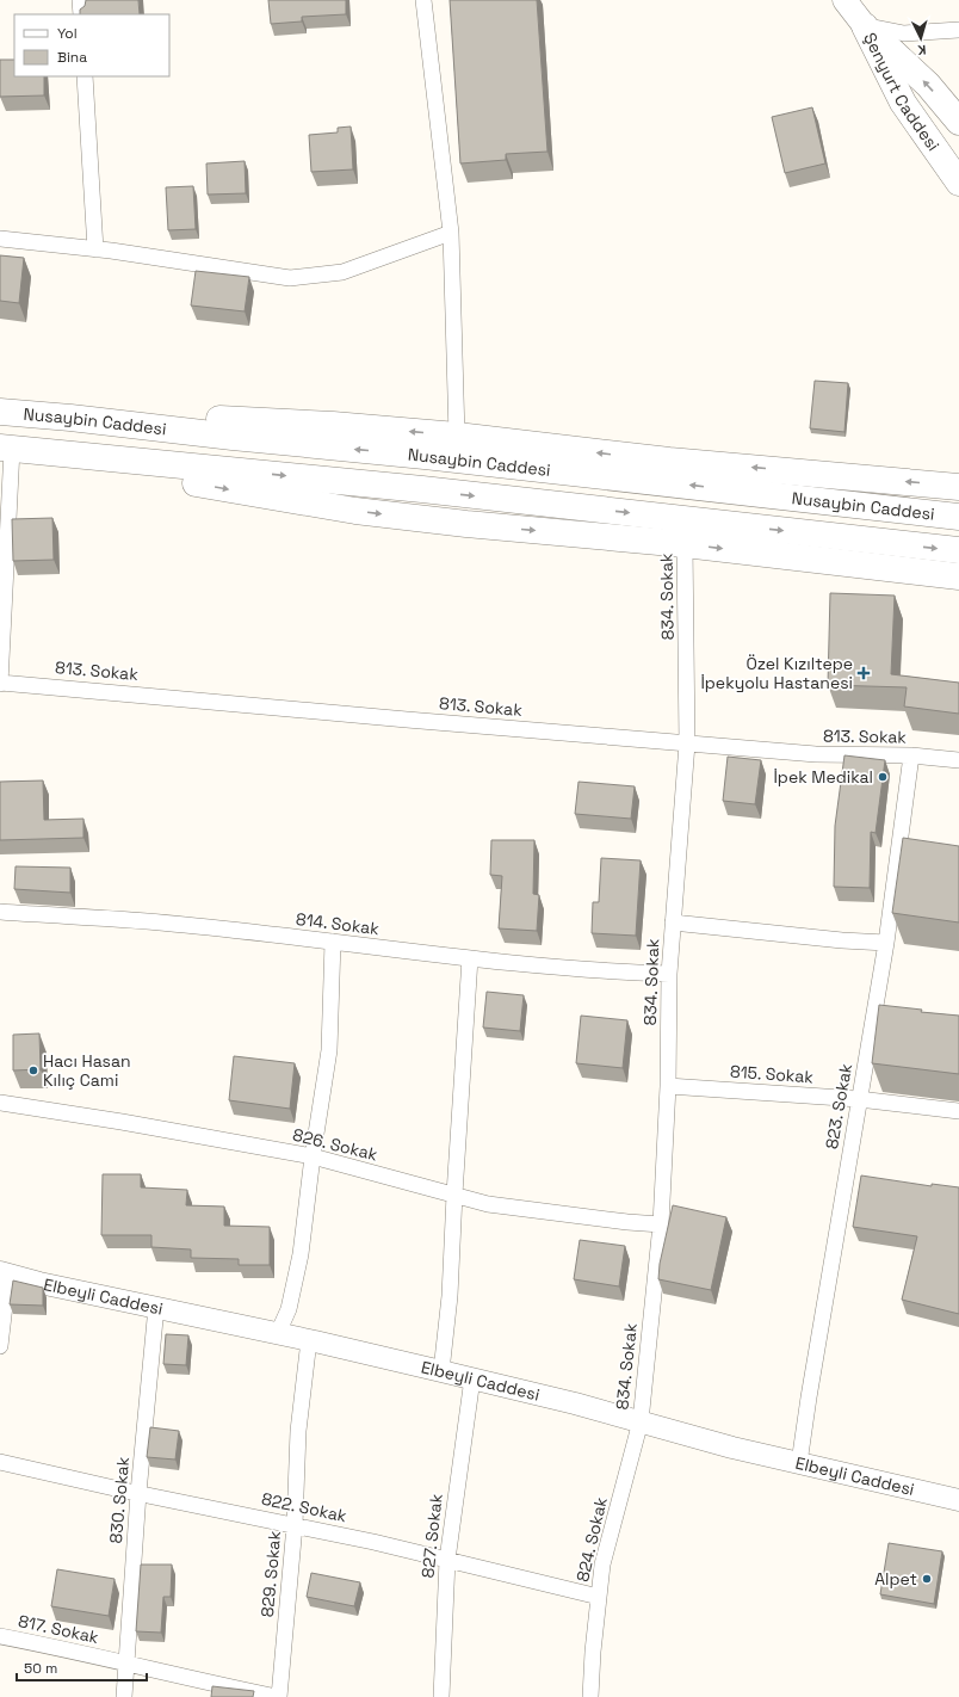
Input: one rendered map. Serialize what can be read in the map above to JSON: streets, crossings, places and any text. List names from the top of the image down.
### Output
{
  "streets": {
    "highway": ["Şenyurt Caddesi", "Nusaybin Caddesi"],
    "street": [
      "834. Sokak",
      "813. Sokak",
      "814. Sokak",
      "815. Sokak",
      "823. Sokak",
      "826. Sokak",
      "Elbeyli Caddesi",
      "830. Sokak",
      "822. Sokak",
      "827. Sokak",
      "824. Sokak",
      "829. Sokak",
      "817. Sokak"
    ]
  },
  "crossings": [
    ["834. Sokak", "813. Sokak"],
    ["834. Sokak", "814. Sokak"],
    ["834. Sokak", "815. Sokak"],
    ["834. Sokak", "826. Sokak"],
    ["834. Sokak", "Elbeyli Caddesi"],
    ["834. Sokak", "824. Sokak"],
    ["813. Sokak", "823. Sokak"],
    ["815. Sokak", "823. Sokak"],
    ["823. Sokak", "Elbeyli Caddesi"],
    ["Elbeyli Caddesi", "830. Sokak"],
    ["Elbeyli Caddesi", "827. Sokak"],
    ["Elbeyli Caddesi", "824. Sokak"],
    ["Elbeyli Caddesi", "829. Sokak"],
    ["830. Sokak", "822. Sokak"],
    ["830. Sokak", "817. Sokak"],
    ["822. Sokak", "827. Sokak"],
    ["822. Sokak", "824. Sokak"],
    ["822. Sokak", "829. Sokak"],
    ["829. Sokak", "817. Sokak"]
  ],
  "places": {
    "health": ["Özel Kızıltepe İpekyolu Hastanesi"],
    "other": ["İpek Medikal", "Hacı Hasan Kılıç Cami", "Alpet"]
  },
  "legend": ["Yol", "Bina"],
  "scale_bar": "50 m",
  "north": "bottom"
}
